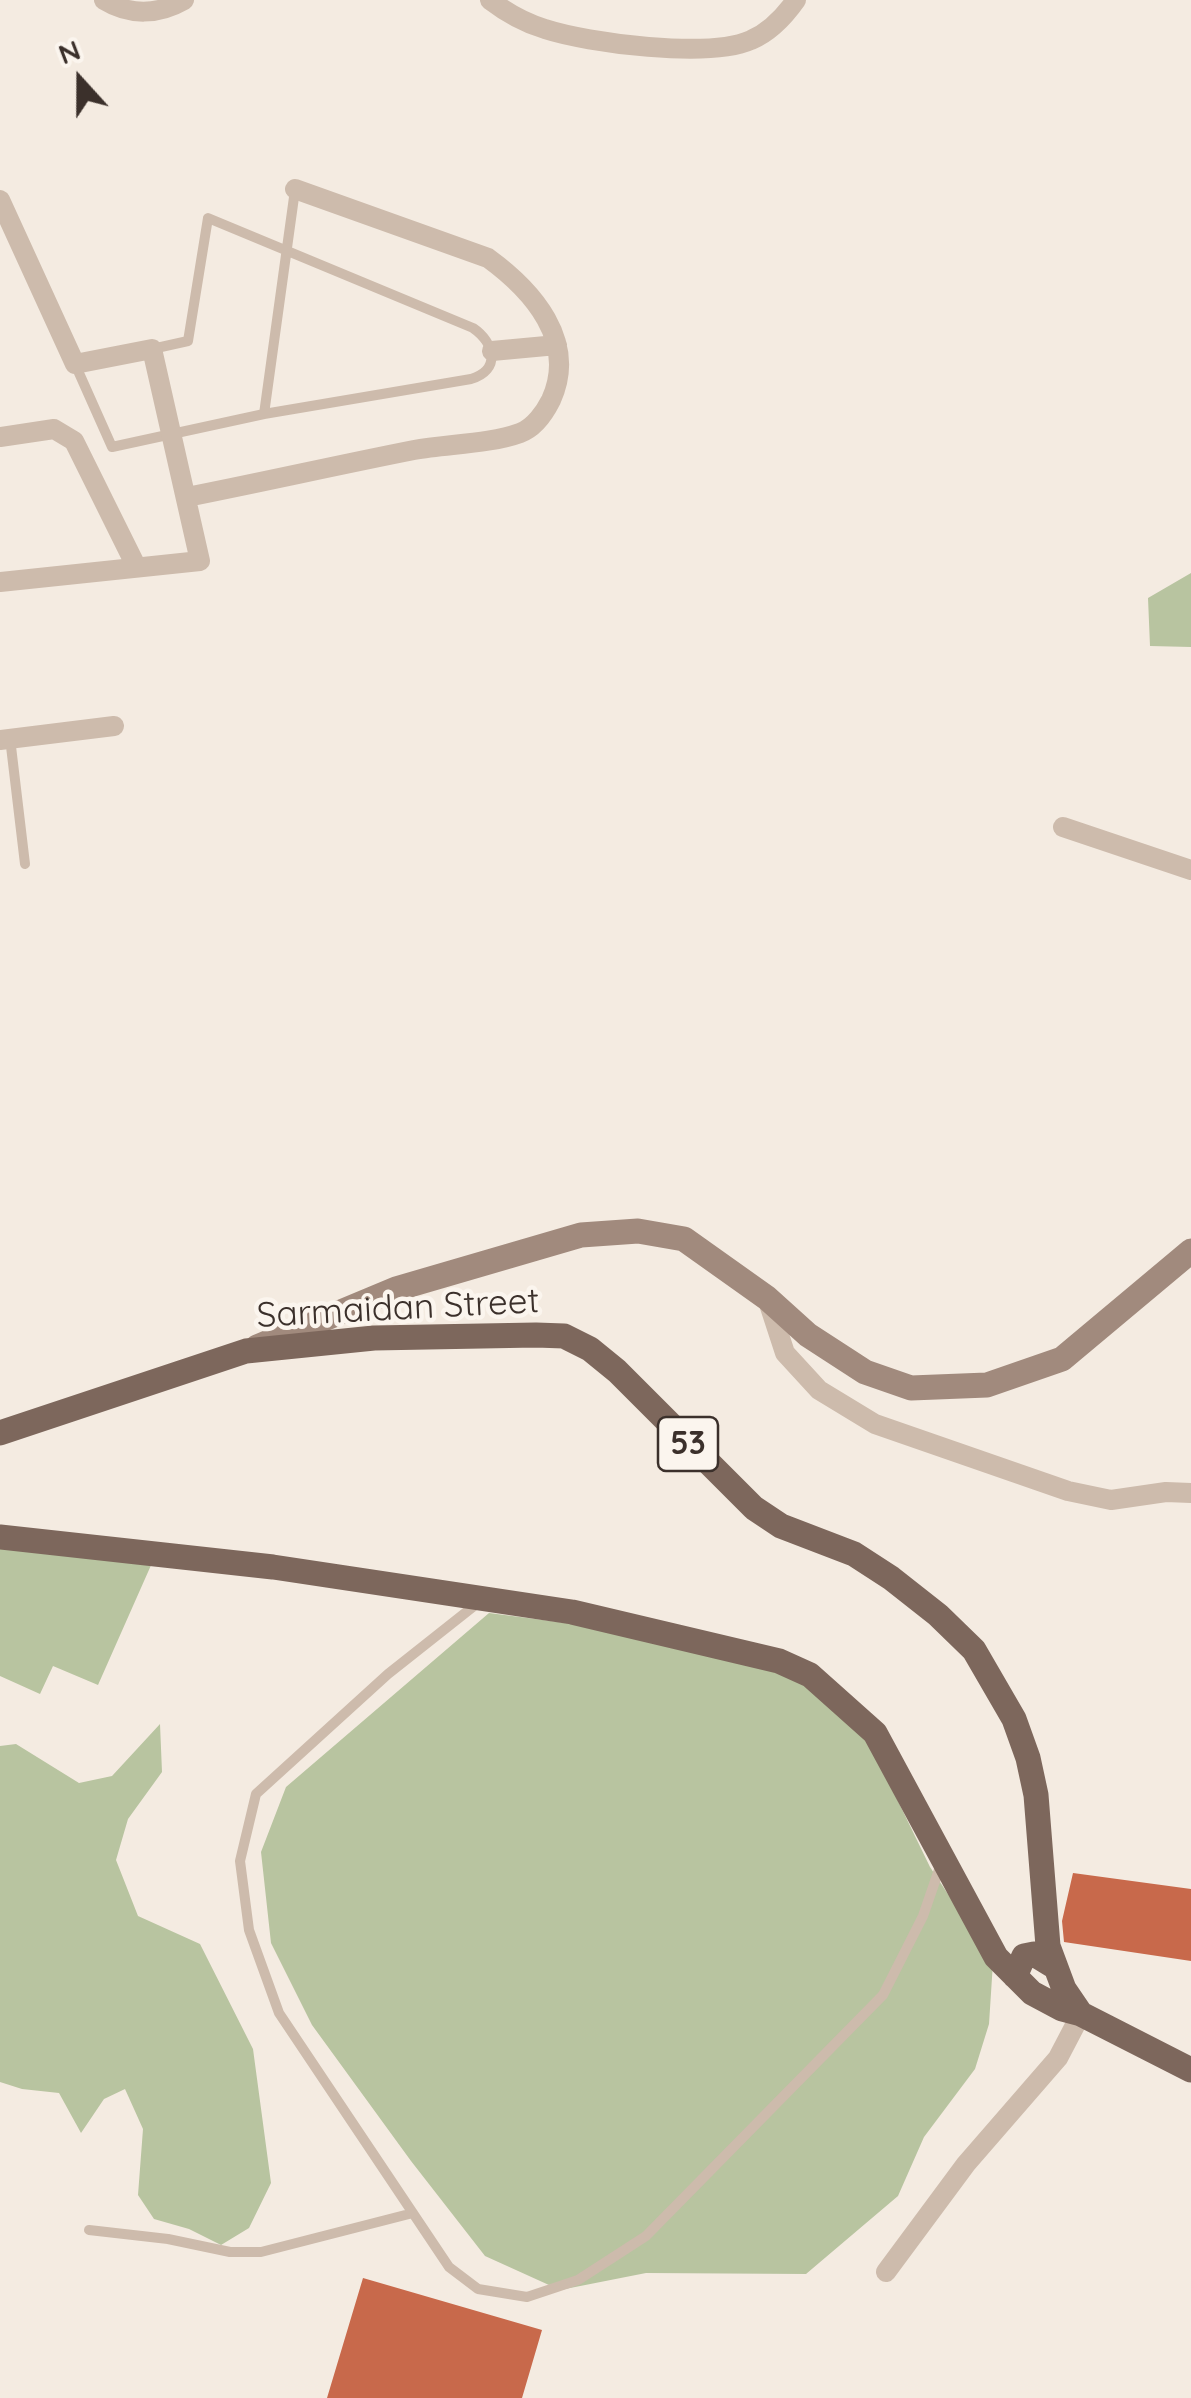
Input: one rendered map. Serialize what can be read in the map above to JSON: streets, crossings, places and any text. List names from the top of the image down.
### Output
{
  "streets": {
    "main road": ["Sarmaidan Street", "53"]
  },
  "north": "top"
}
